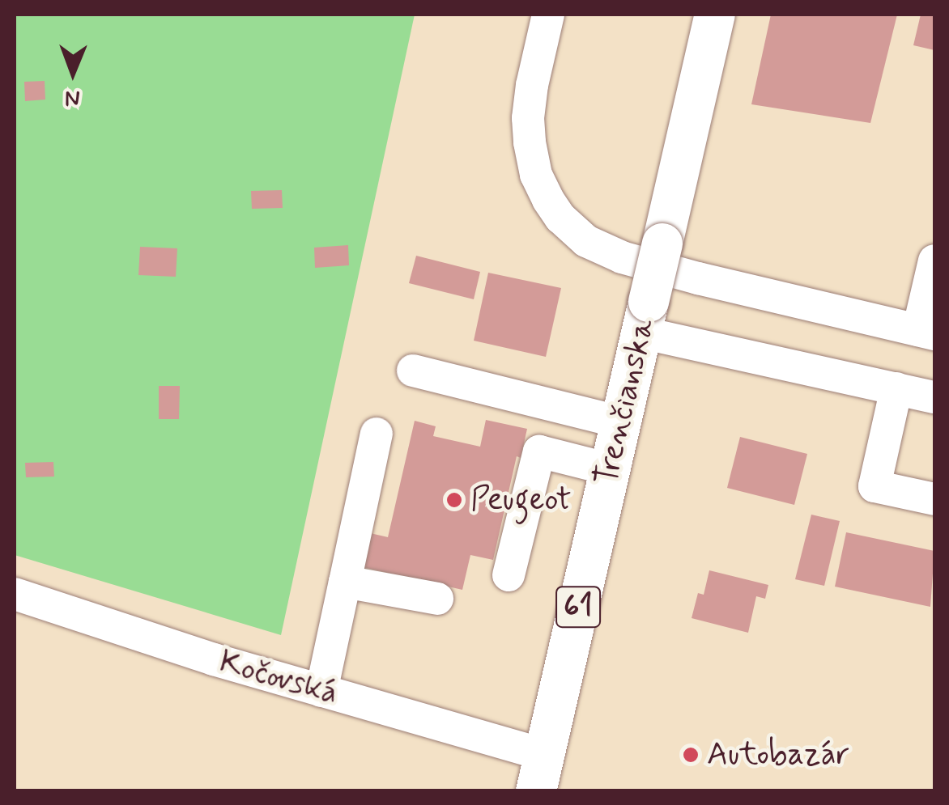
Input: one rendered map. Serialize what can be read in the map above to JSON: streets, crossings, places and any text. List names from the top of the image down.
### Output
{
  "streets": {
    "main road": ["Trenčianska", "61"],
    "street": ["Kočovská"]
  },
  "crossings": [
    ["Trenčianska", "Kočovská"]
  ],
  "places": ["Peugeot", "Autobazár"],
  "north": "bottom"
}
